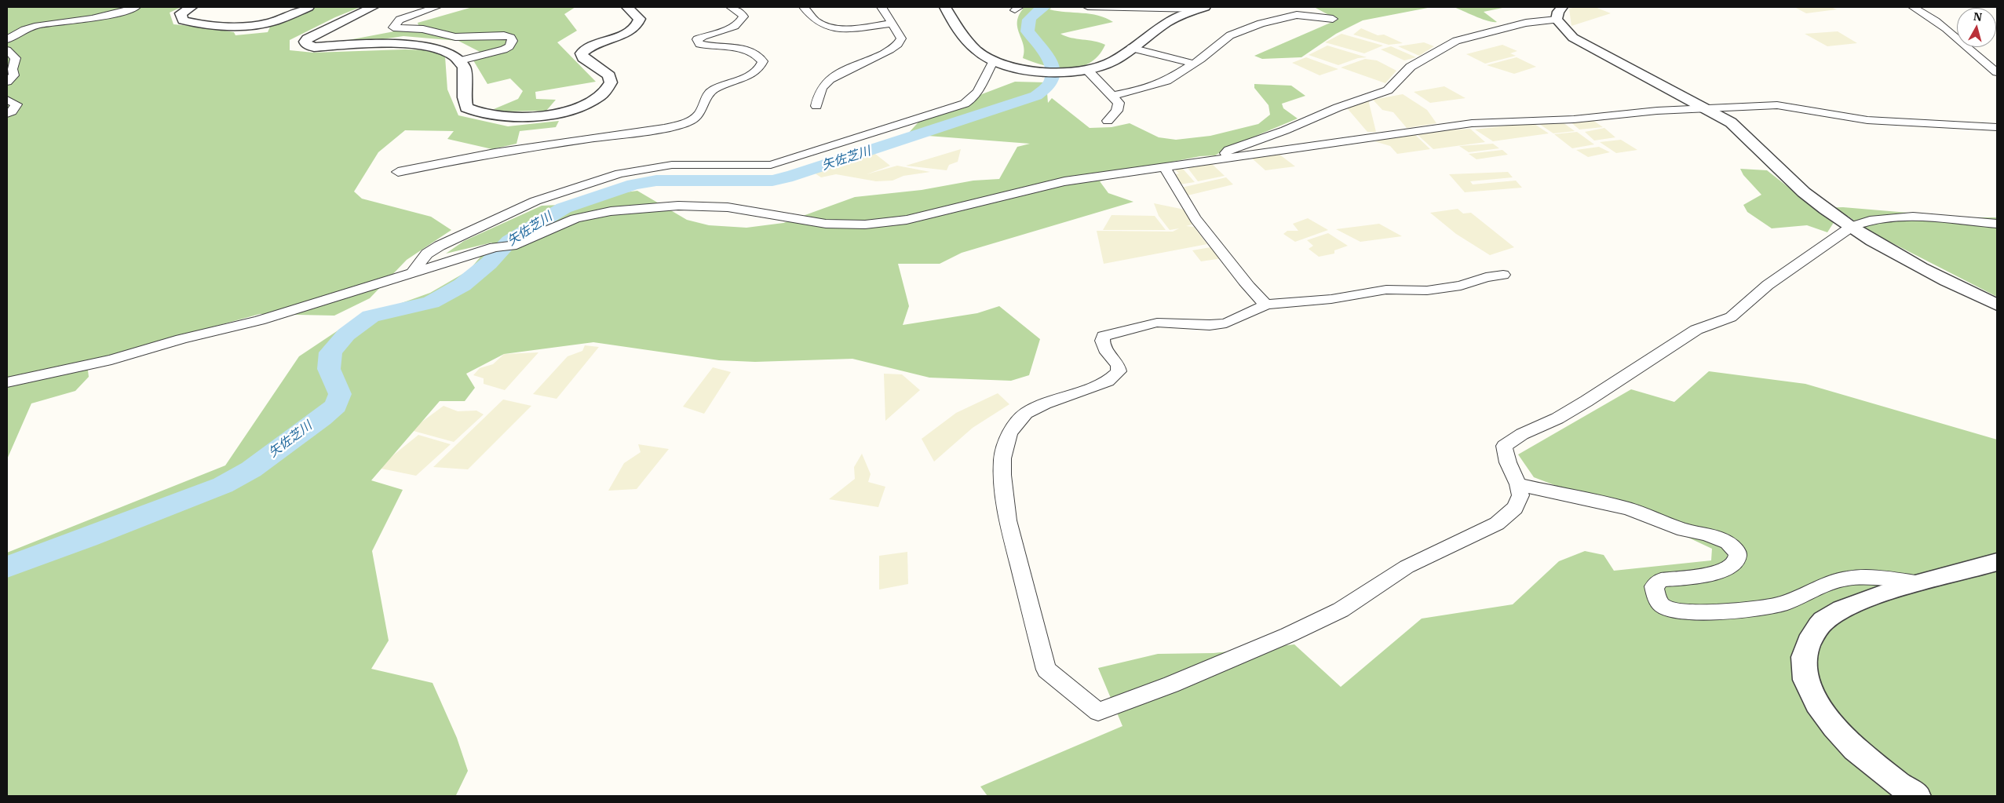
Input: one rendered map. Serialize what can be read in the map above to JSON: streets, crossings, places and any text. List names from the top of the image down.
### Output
{
  "water": ["矢佐芝川"],
  "north": "top"
}
